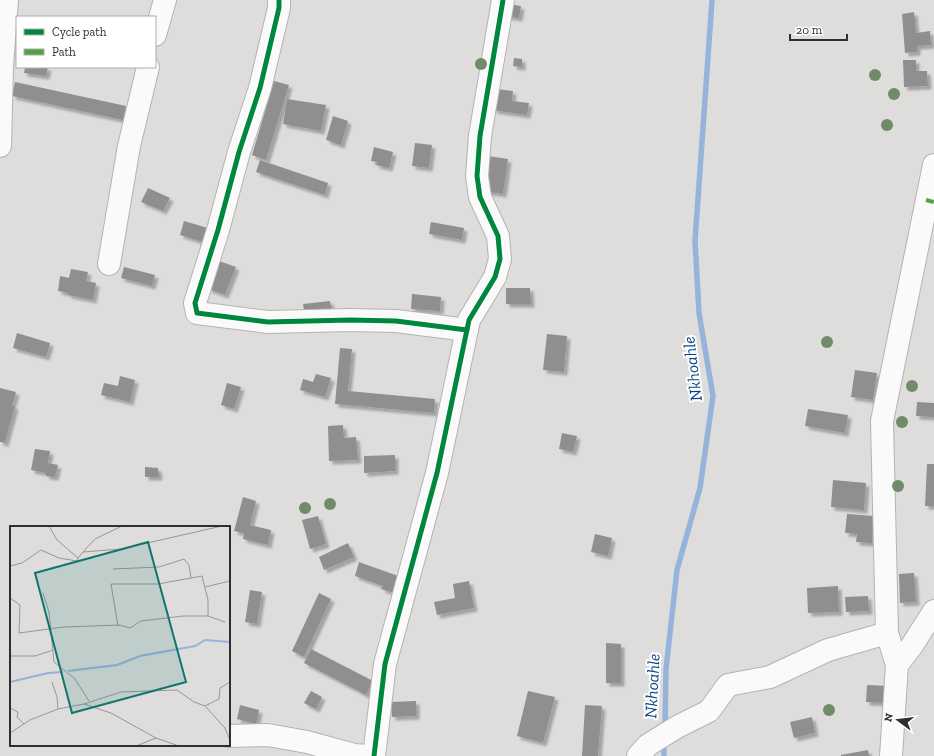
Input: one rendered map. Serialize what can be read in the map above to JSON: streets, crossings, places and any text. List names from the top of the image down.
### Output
{
  "water": ["Nkhoahle"],
  "legend": ["Cycle path", "Path"],
  "scale_bar": "20 m",
  "north": "left"
}
